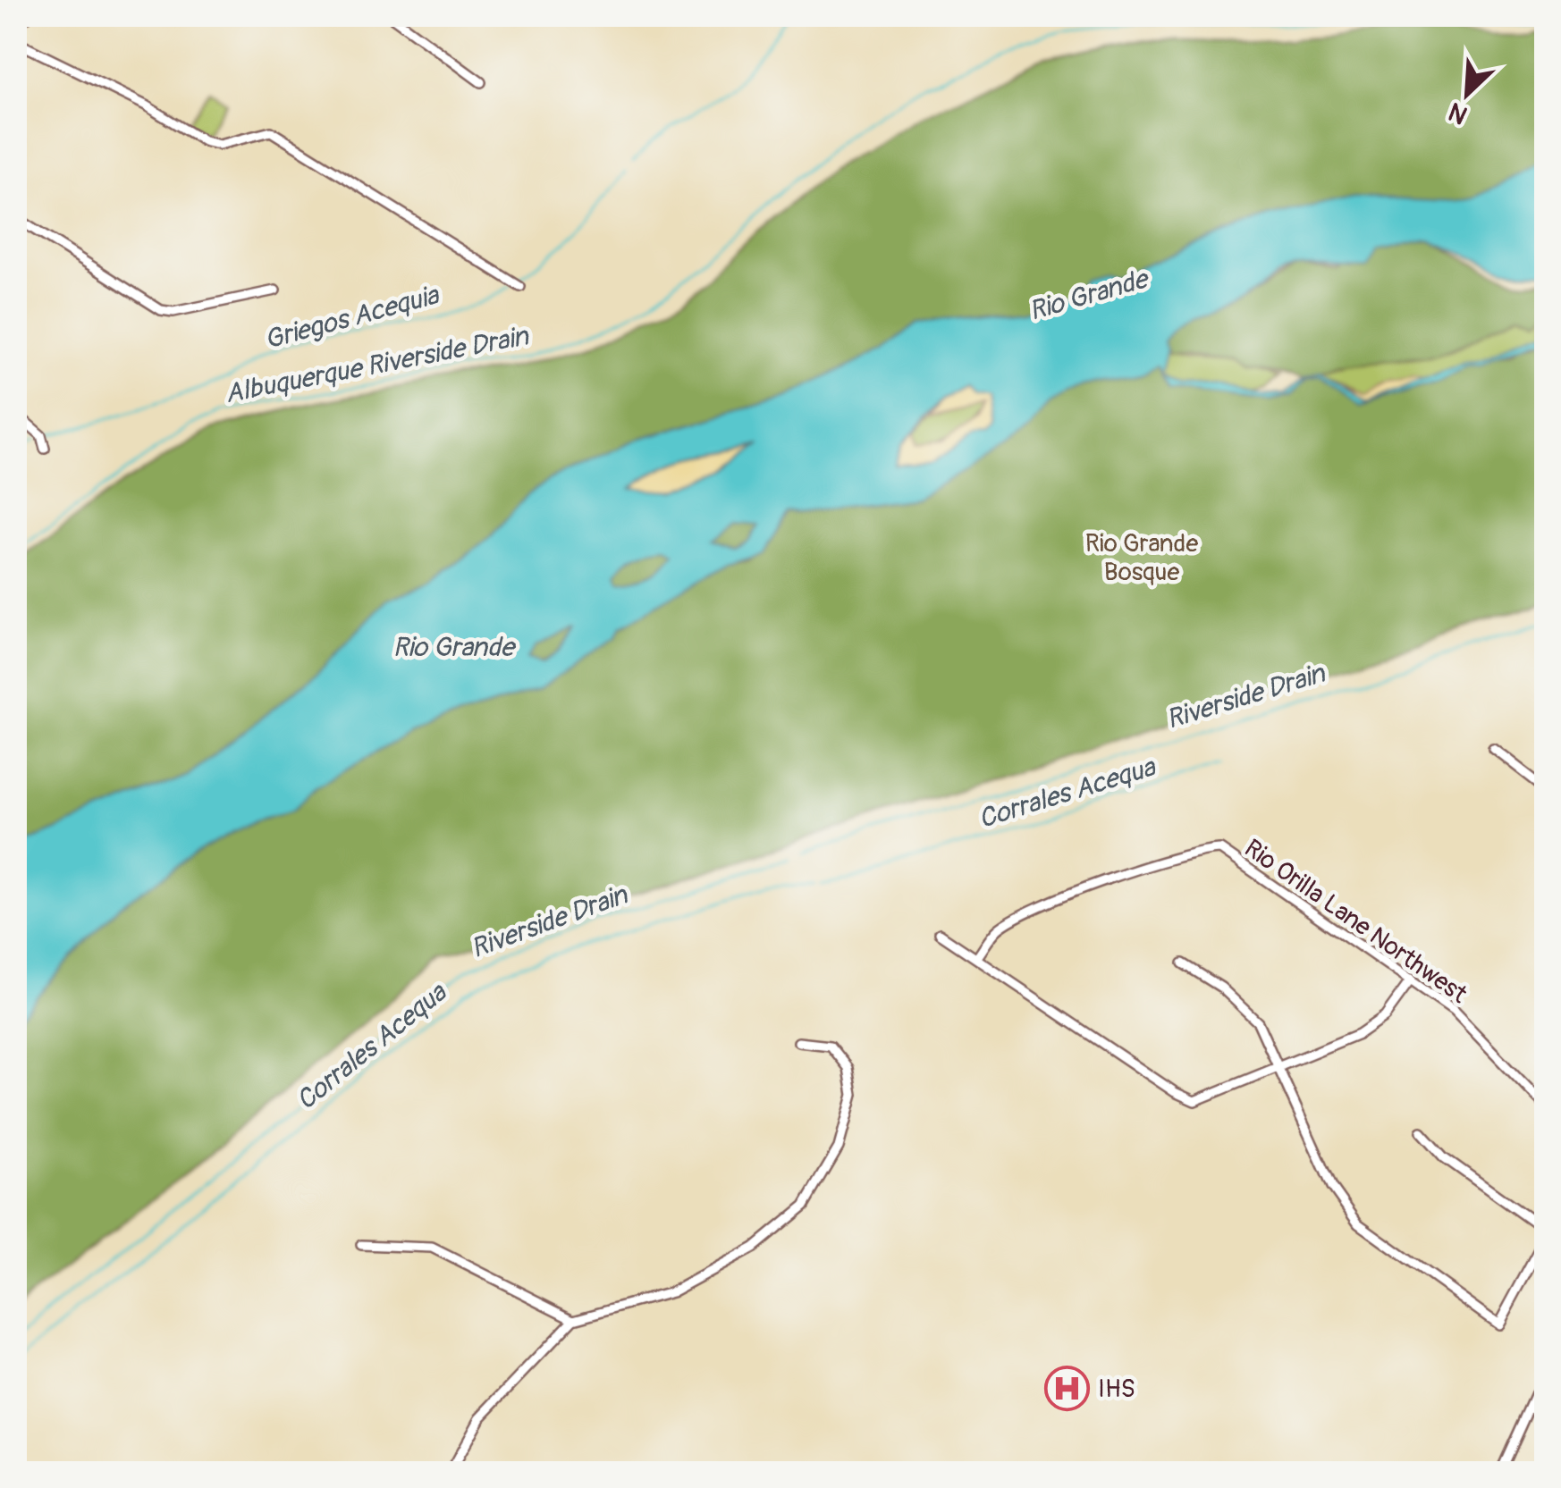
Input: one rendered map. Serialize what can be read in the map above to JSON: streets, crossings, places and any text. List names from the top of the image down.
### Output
{
  "streets": {
    "street": ["Rio Orilla Lane Northwest"]
  },
  "water": [
    "Rio Grande",
    "Griegos Acequia",
    "Albuquerque Riverside Drain",
    "Riverside Drain",
    "Corrales Acequa"
  ],
  "parks": ["Rio Grande Bosque"],
  "places": {
    "hospital": ["IHS"]
  },
  "north": "bottom left"
}
